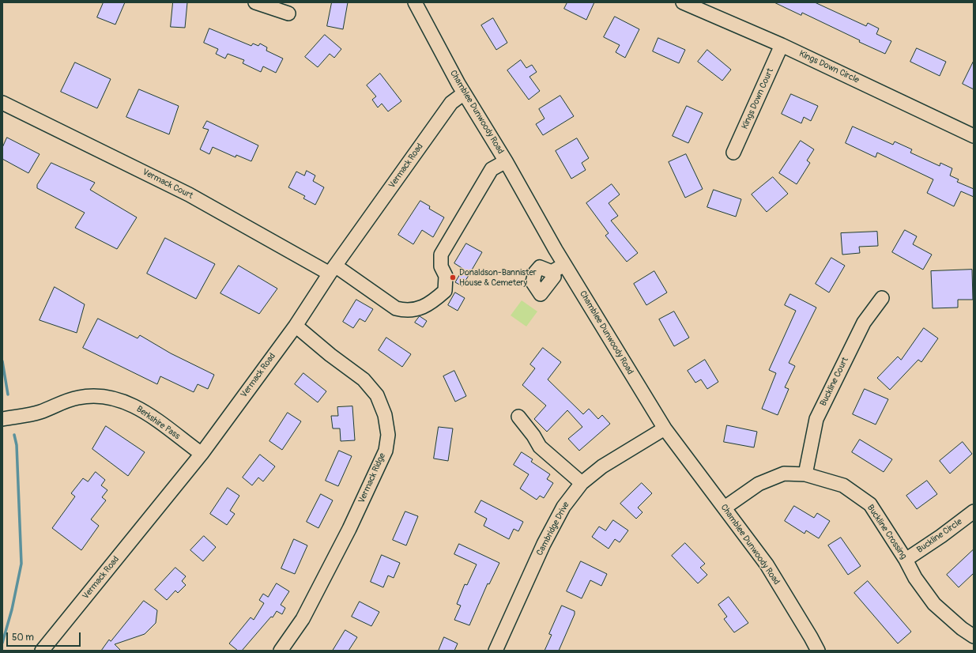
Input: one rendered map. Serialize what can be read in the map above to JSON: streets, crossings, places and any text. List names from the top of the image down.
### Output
{
  "streets": {
    "street": [
      "Kings Down Circle",
      "Kings Down Court",
      "Chamblee Dunwoody Road",
      "Vermack Road",
      "Vermack Court",
      "Buckline Court",
      "Berkshire Pass",
      "Vermack Ridge",
      "Cambridge Drive",
      "Buckline Crossing",
      "Buckline Circle"
    ]
  },
  "crossings": [
    ["Kings Down Circle", "Kings Down Court"],
    ["Chamblee Dunwoody Road", "Vermack Road"],
    ["Chamblee Dunwoody Road", "Vermack Court"],
    ["Chamblee Dunwoody Road", "Cambridge Drive"],
    ["Chamblee Dunwoody Road", "Buckline Crossing"],
    ["Vermack Road", "Vermack Court"],
    ["Vermack Road", "Berkshire Pass"],
    ["Vermack Road", "Vermack Ridge"],
    ["Buckline Court", "Buckline Crossing"],
    ["Buckline Crossing", "Buckline Circle"]
  ],
  "places": ["Donaldson-Bannister House & Cemetery"],
  "scale_bar": "50 m"
}
